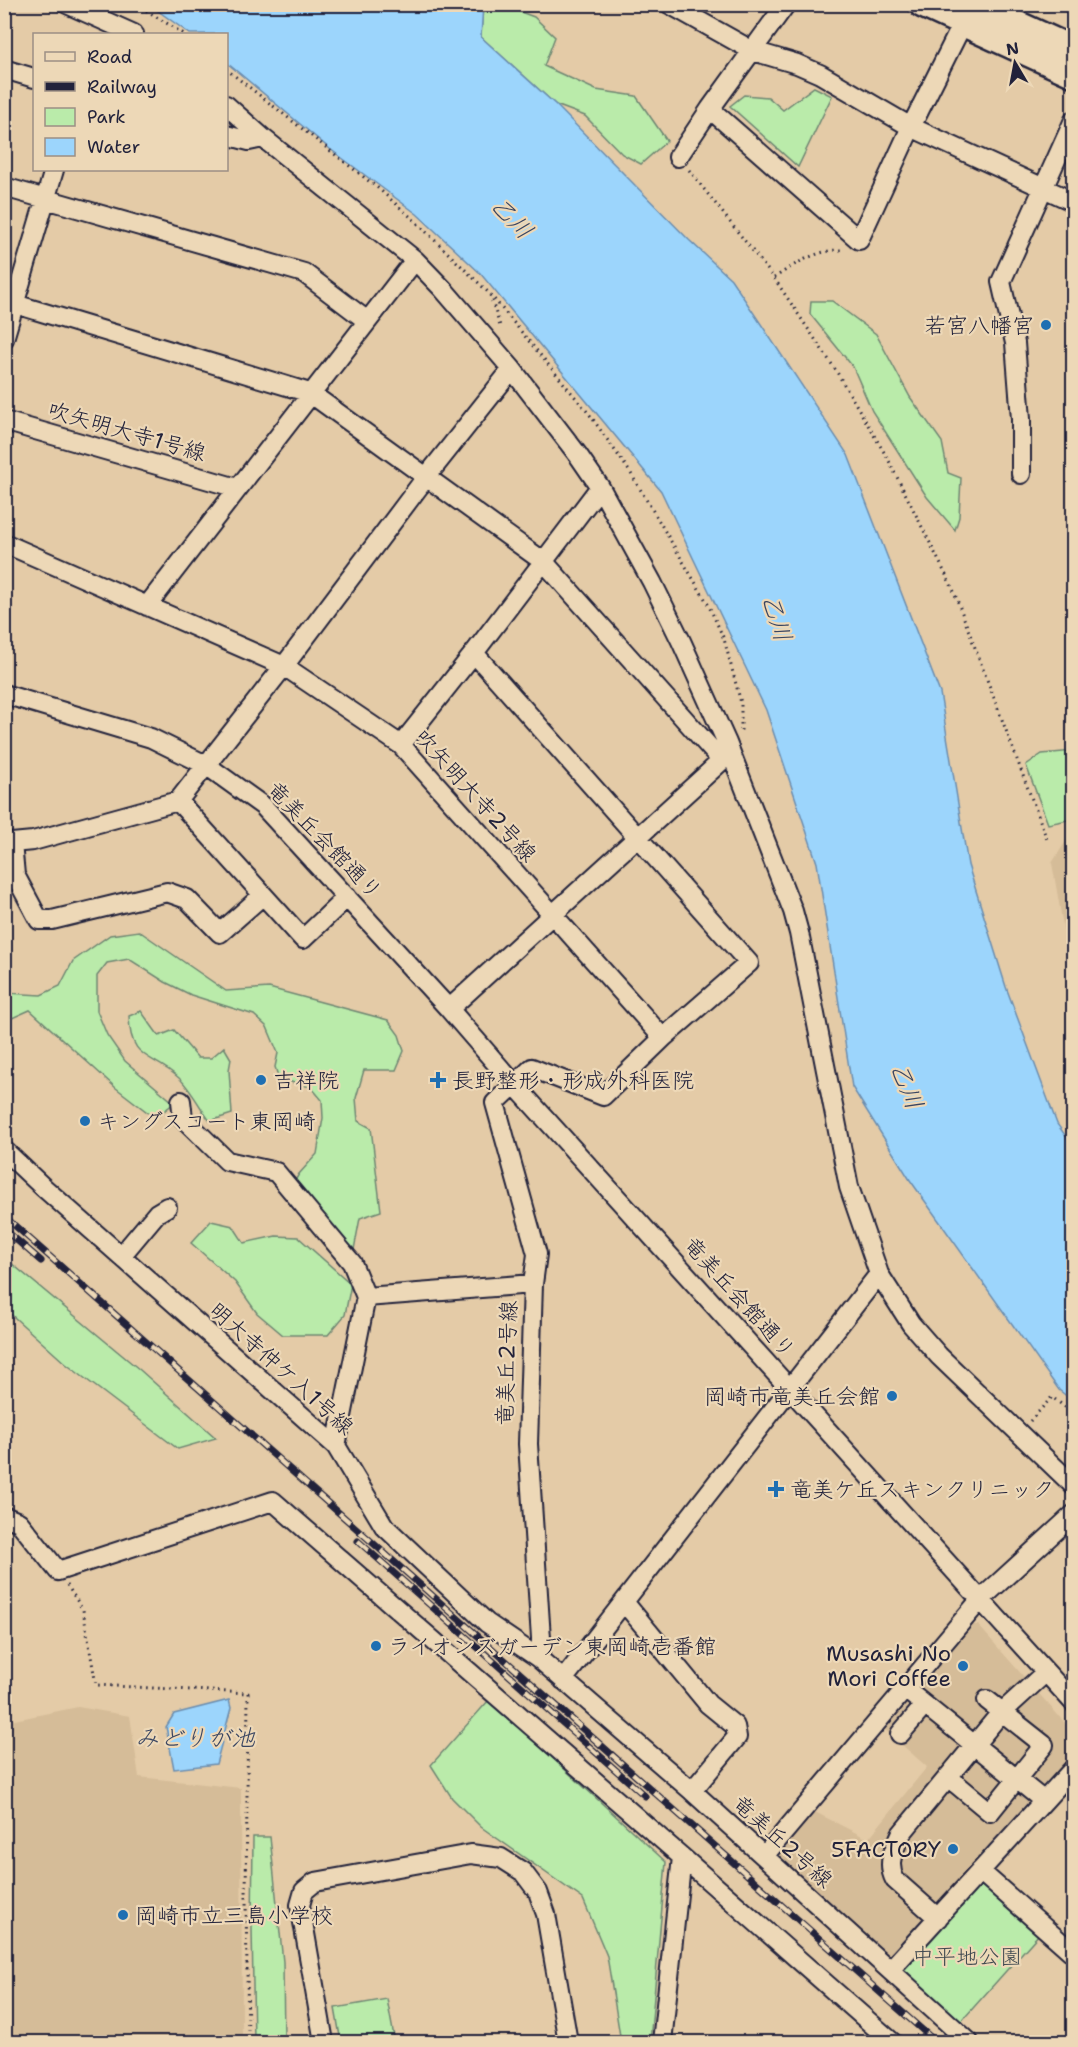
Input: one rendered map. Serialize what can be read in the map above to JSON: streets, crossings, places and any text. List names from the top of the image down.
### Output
{
  "streets": {
    "street": [
      "吹矢明大寺1号線",
      "吹矢明大寺2号線",
      "竜美丘会館通り",
      "竜美丘2号線",
      "明大寺仲ケ入1号線"
    ]
  },
  "crossings": [
    ["竜美丘会館通り", "竜美丘2号線"],
    ["竜美丘2号線", "明大寺仲ケ入1号線"]
  ],
  "water": ["乙川", "みどりが池"],
  "parks": ["中平地公園"],
  "places": {
    "other": [
      "若宮八幡宮",
      "吉祥院",
      "キングスコート東岡崎",
      "岡崎市竜美丘会館",
      "ライオンズガーデン東岡崎壱番館",
      "Musashi No Mori Coffee",
      "5FACTORY",
      "岡崎市立三島小学校"
    ],
    "health": ["長野整形・形成外科医院", "竜美ケ丘スキンクリニック"]
  },
  "legend": [
    "Road",
    "Railway",
    "Park",
    "Water"
  ],
  "north": "top"
}
